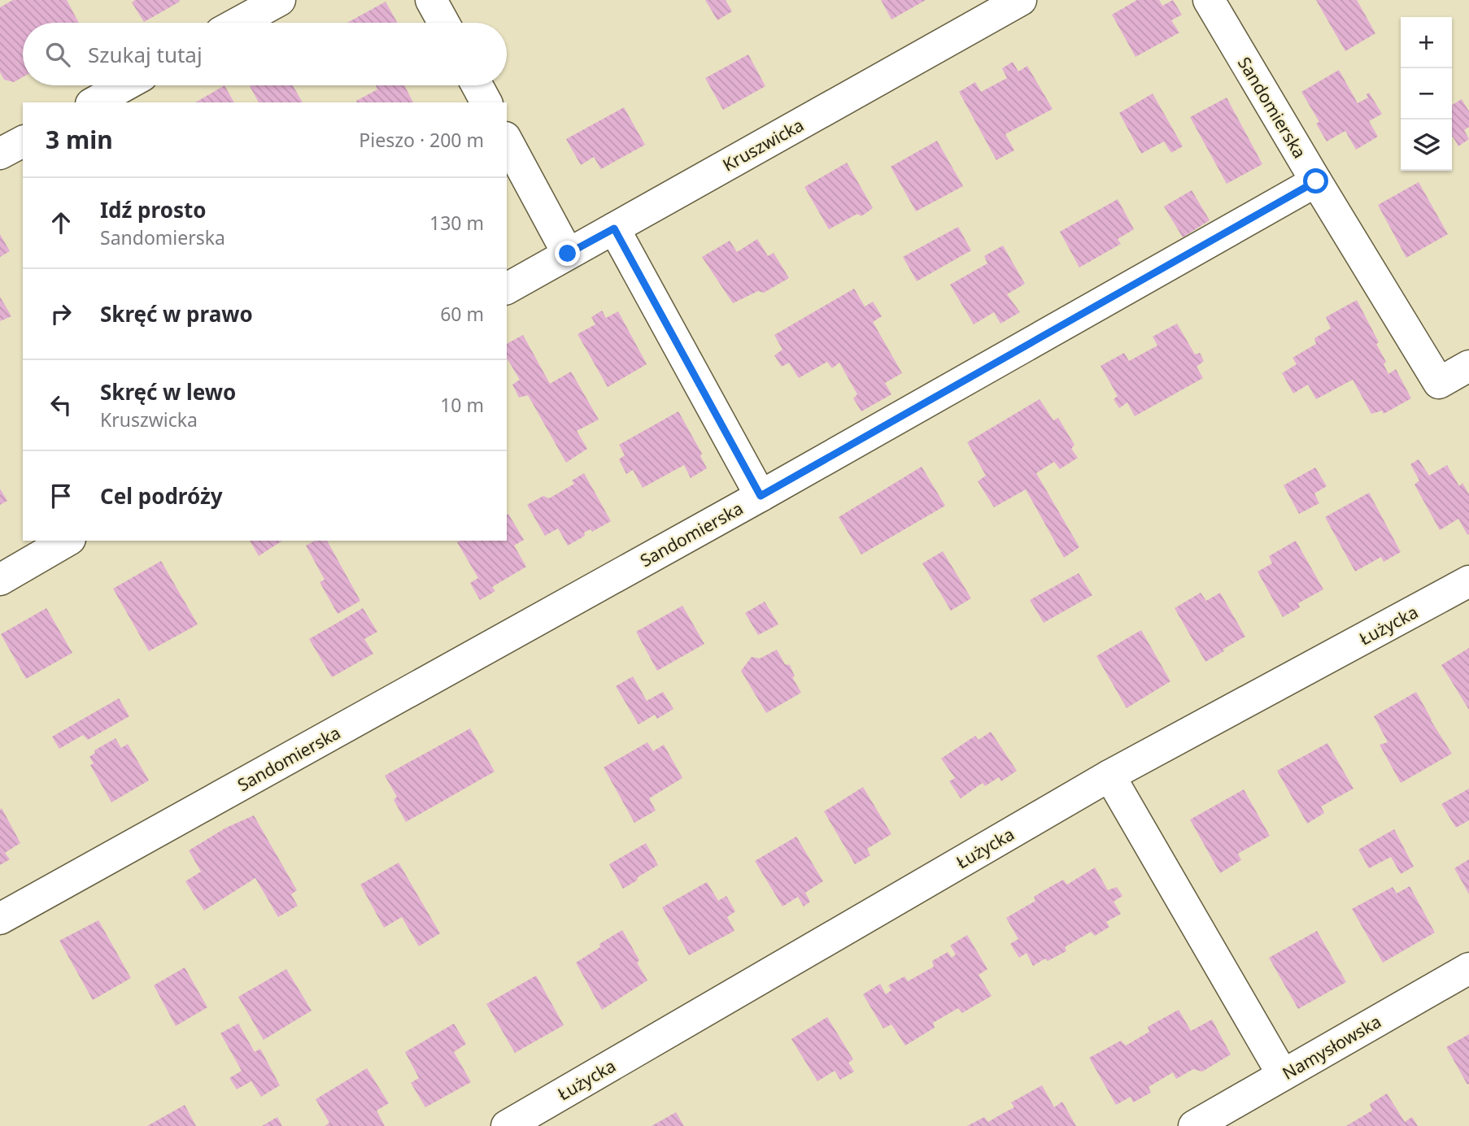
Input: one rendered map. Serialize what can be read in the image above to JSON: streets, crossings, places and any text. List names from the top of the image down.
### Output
{
  "streets": {
    "street": [
      "Sandomierska",
      "Kruszwicka",
      "Łużycka",
      "Namysłowska"
    ]
  },
  "page": {
    "map_buttons": ["+", "−"],
    "search": "Szukaj tutaj",
    "heading": ["3 min", "Pieszo · 200 m"],
    "list": [
      ["Idź prosto", "Sandomierska", "130 m"],
      ["Skręć w prawo", "60 m"],
      ["Skręć w lewo", "Kruszwicka", "10 m"],
      "Cel podróży"
    ]
  }
}
